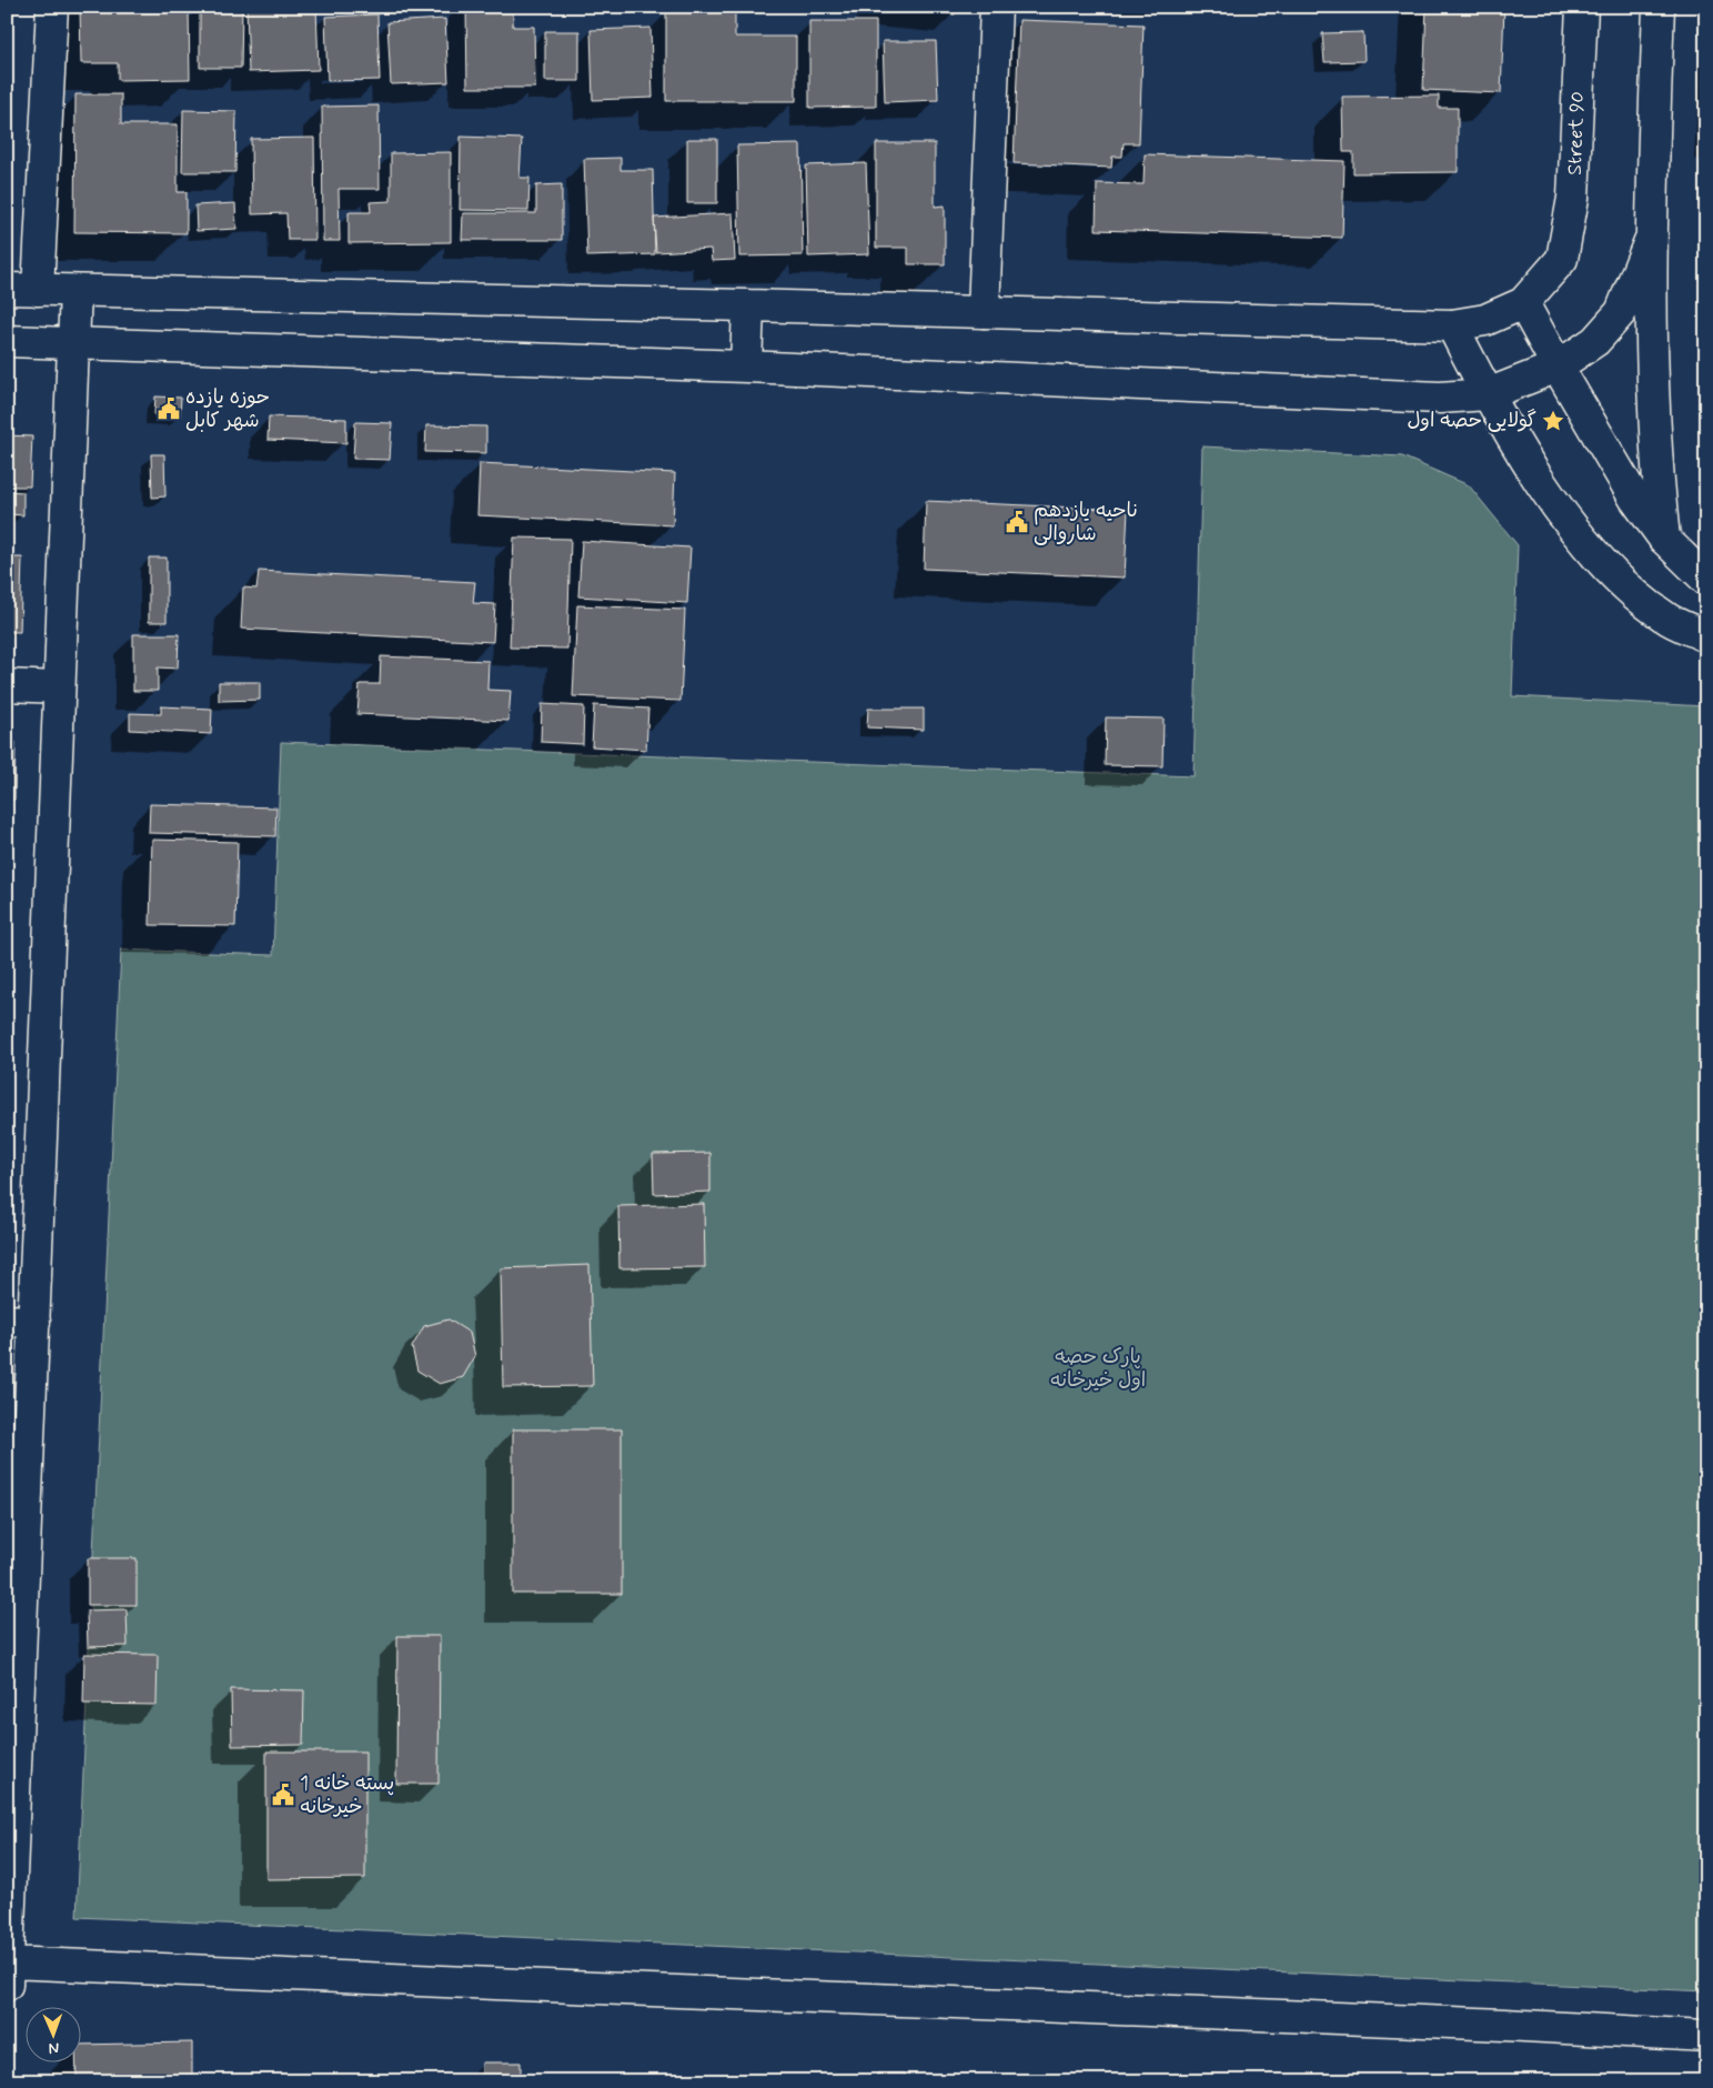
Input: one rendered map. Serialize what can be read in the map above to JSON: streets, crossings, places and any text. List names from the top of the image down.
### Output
{
  "streets": {
    "street": ["Street 90"]
  },
  "parks": ["پارک حصه اول خیرخانه"],
  "places": {
    "public building": ["حوزه یازده شهر کابل", "ناحیه یازدهم شاروالی", "1 پسته خانه خیرخانه"],
    "place": ["گولایی حصه اول"]
  },
  "north": "bottom"
}
